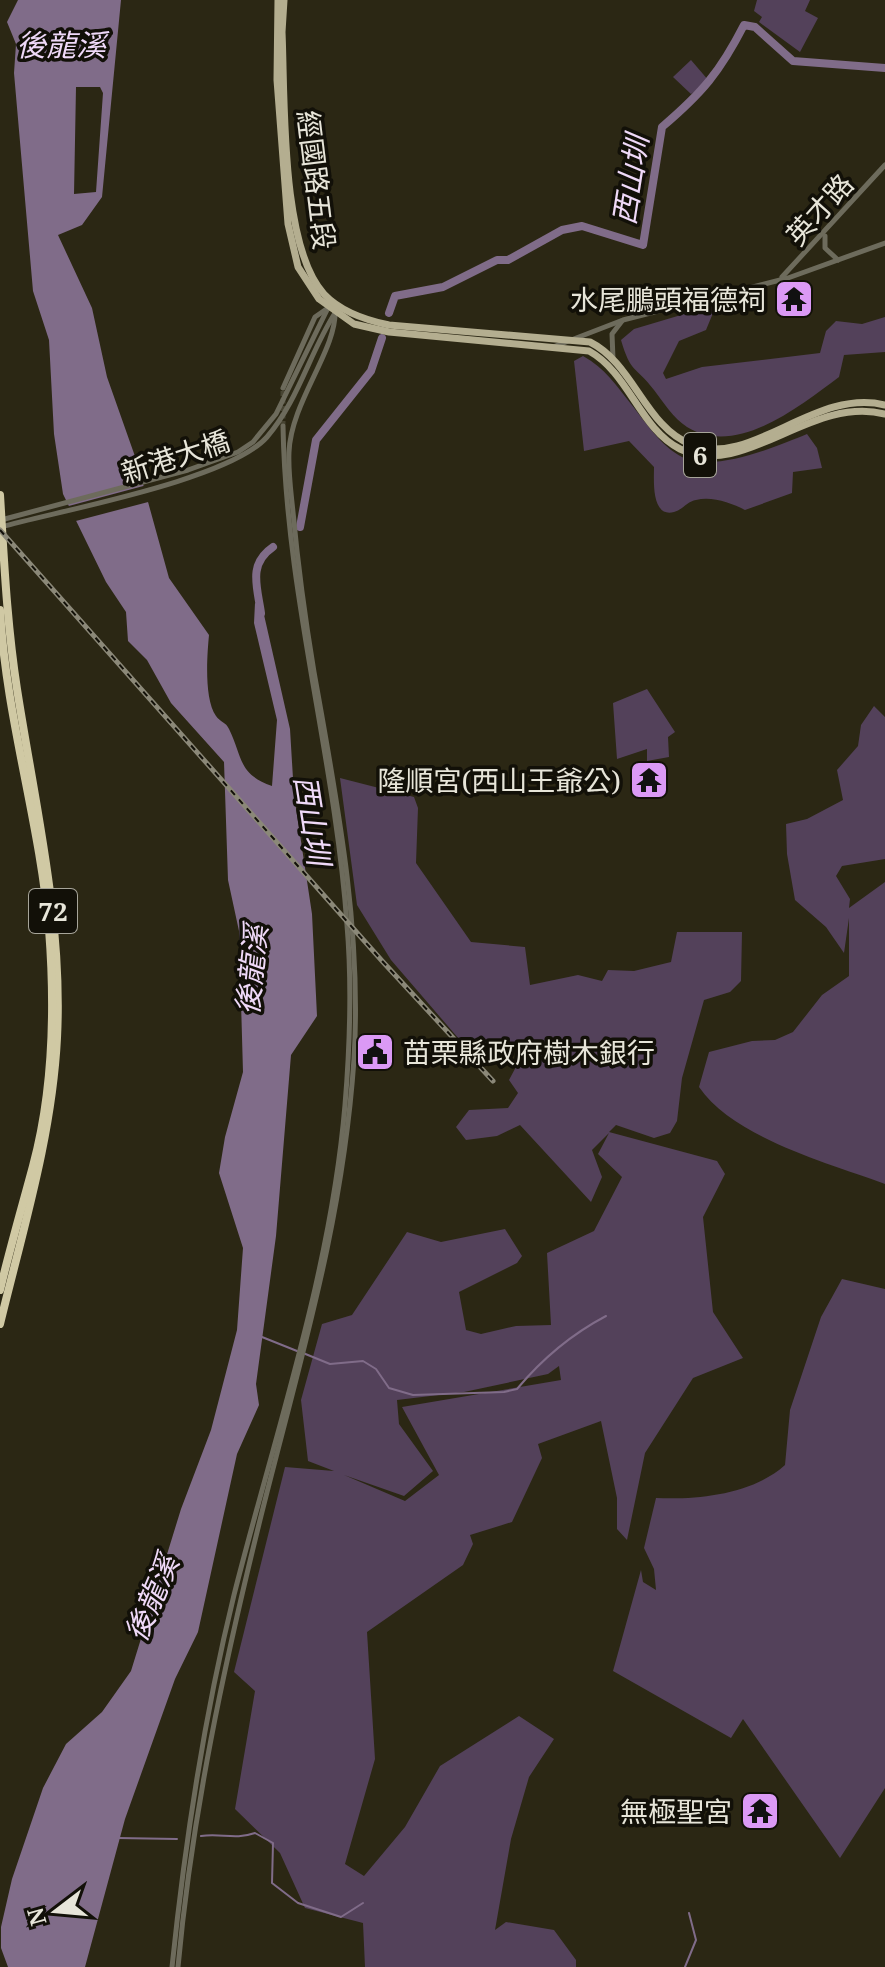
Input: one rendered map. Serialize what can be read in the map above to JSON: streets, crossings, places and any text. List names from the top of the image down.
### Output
{
  "streets": {
    "highway": ["72"],
    "main road": ["經國路五段", "6"],
    "street": ["英才路", "新港大橋"]
  },
  "crossings": [
    ["經國路五段", "6"],
    ["經國路五段", "新港大橋"],
    ["6", "新港大橋"]
  ],
  "water": ["後龍溪", "西山圳"],
  "places": {
    "temple": ["水尾鵬頭福德祠", "隆順宮(西山王爺公)", "無極聖宮"],
    "public building": ["苗栗縣政府樹木銀行"]
  },
  "north": "left"
}
